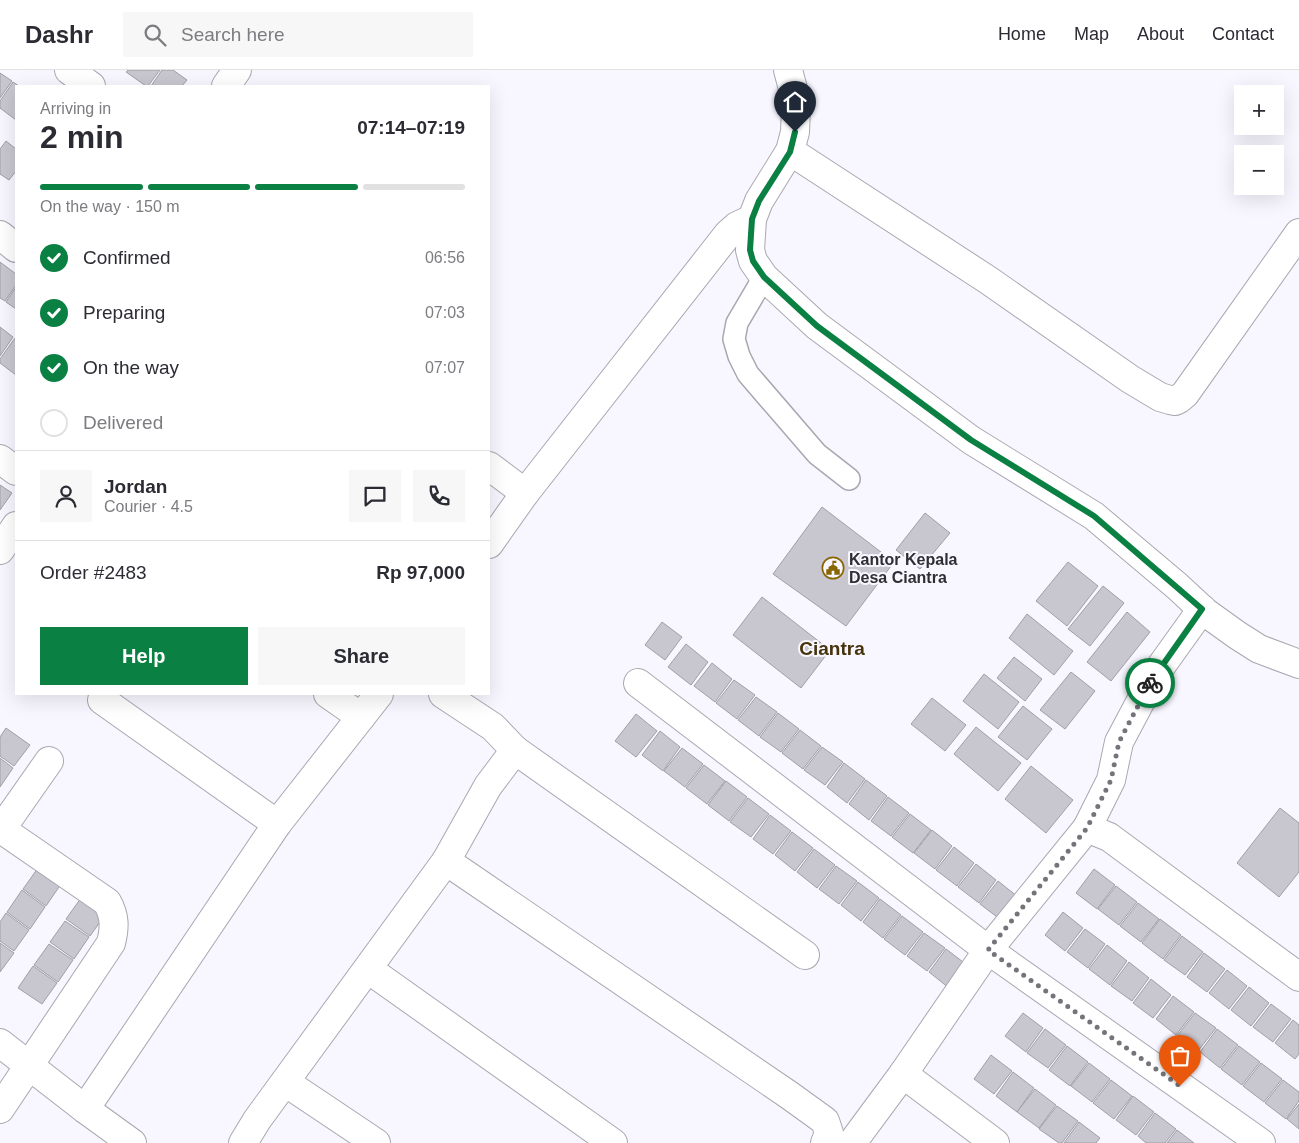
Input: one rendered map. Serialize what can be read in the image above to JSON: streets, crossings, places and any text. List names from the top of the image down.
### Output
{
  "districts": ["Ciantra"],
  "places": {
    "public building": ["Kantor Kepala Desa Ciantra"]
  },
  "page": {
    "header": "Dashr",
    "search": "Search here",
    "nav": [
      "Home",
      "Map",
      "About",
      "Contact"
    ],
    "map_buttons": ["+", "−"],
    "heading": ["2 min", "Arriving in", "07:14–07:19"],
    "panel": [
      "Jordan",
      "Courier · 4.5",
      "Order #2483",
      "Rp 97,000"
    ],
    "bar": "On the way · 150 m",
    "list": [
      ["Confirmed", "06:56"],
      ["Preparing", "07:03"],
      ["On the way", "07:07"],
      "Delivered"
    ],
    "buttons": ["Help", "Share"]
  }
}
